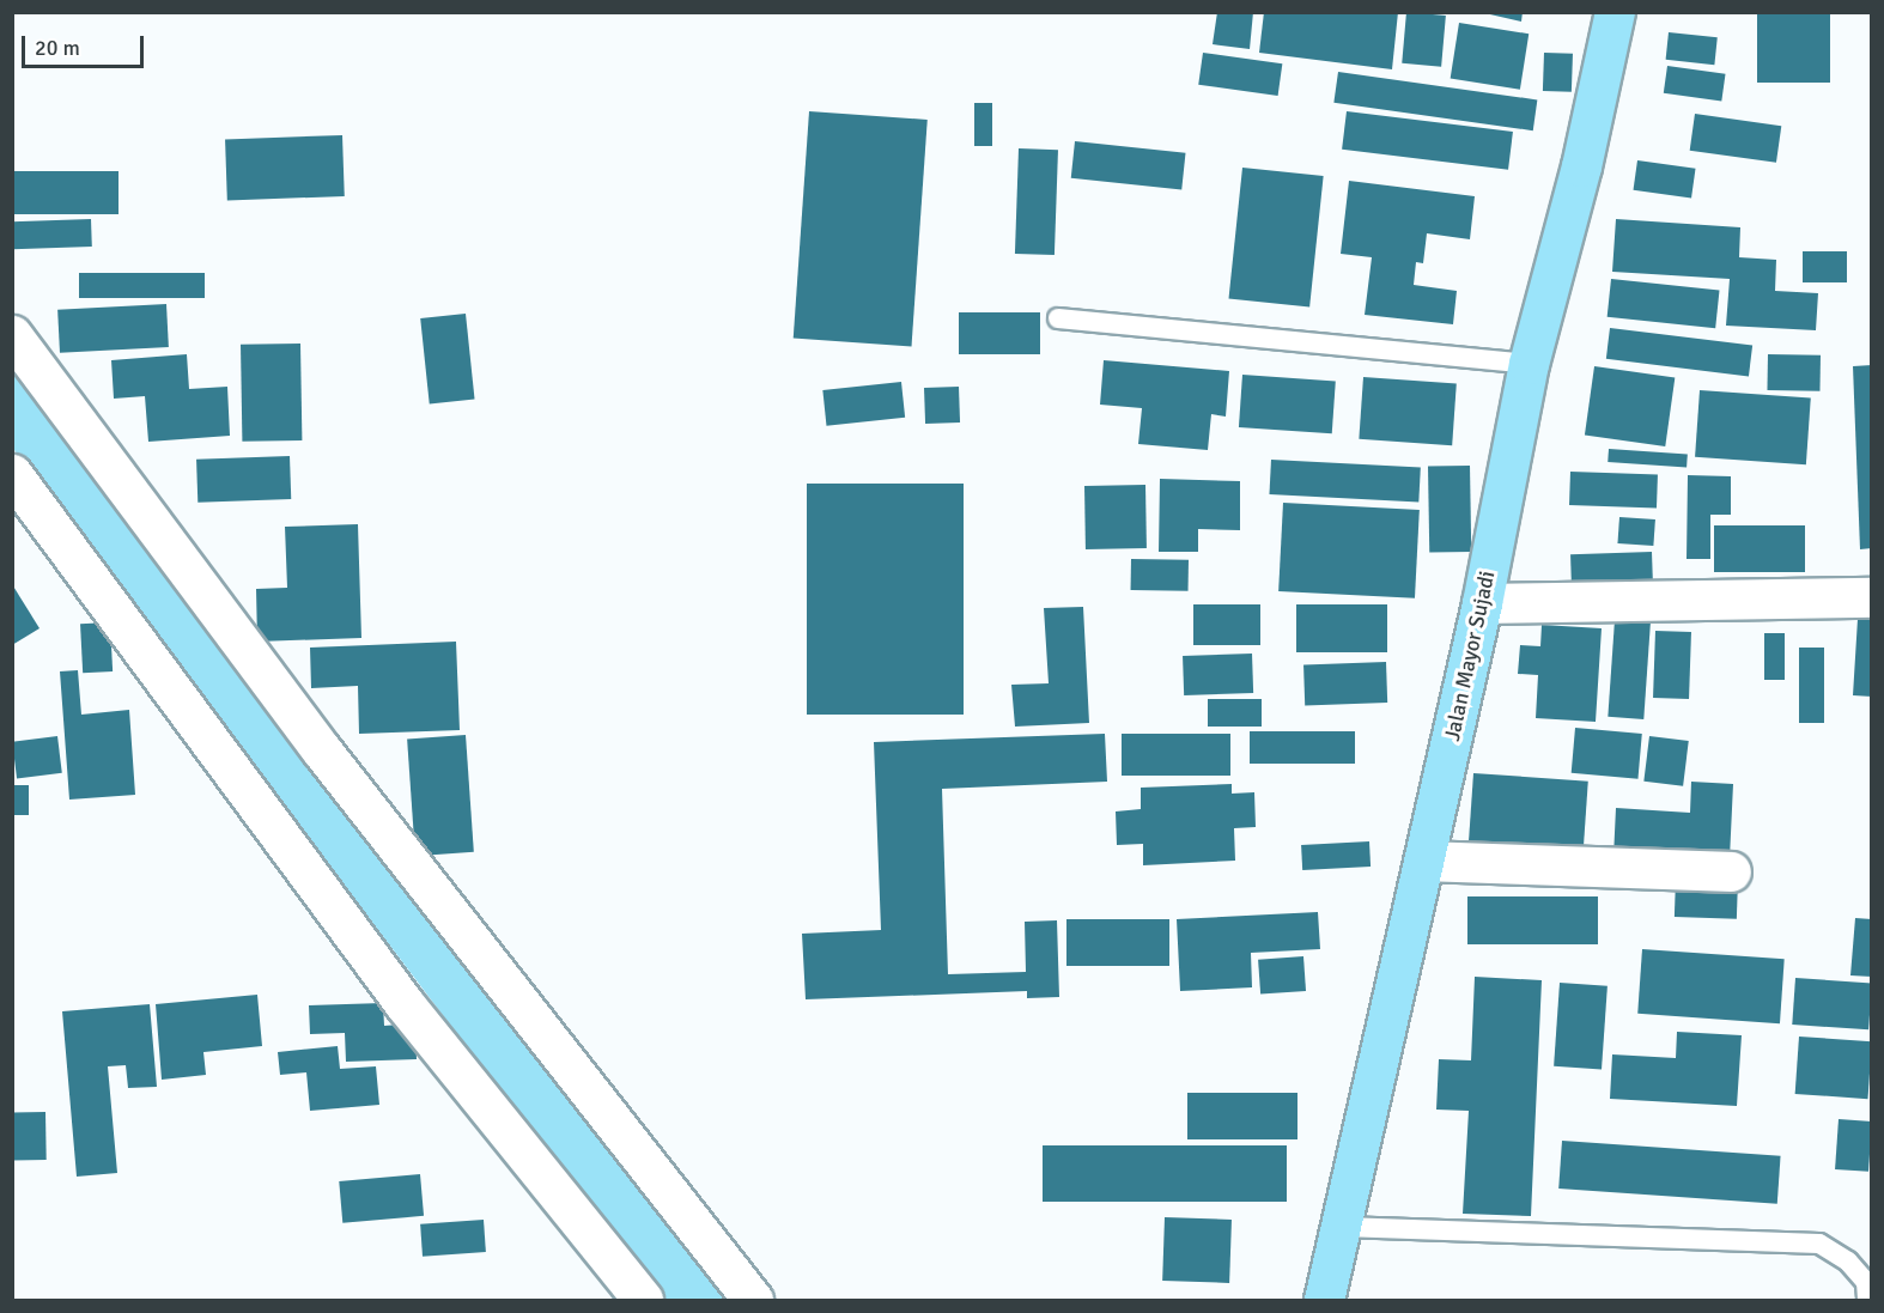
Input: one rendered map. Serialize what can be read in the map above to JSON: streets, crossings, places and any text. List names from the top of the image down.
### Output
{
  "streets": {
    "highway": ["Jalan Mayor Sujadi"]
  },
  "scale_bar": "20 m"
}
